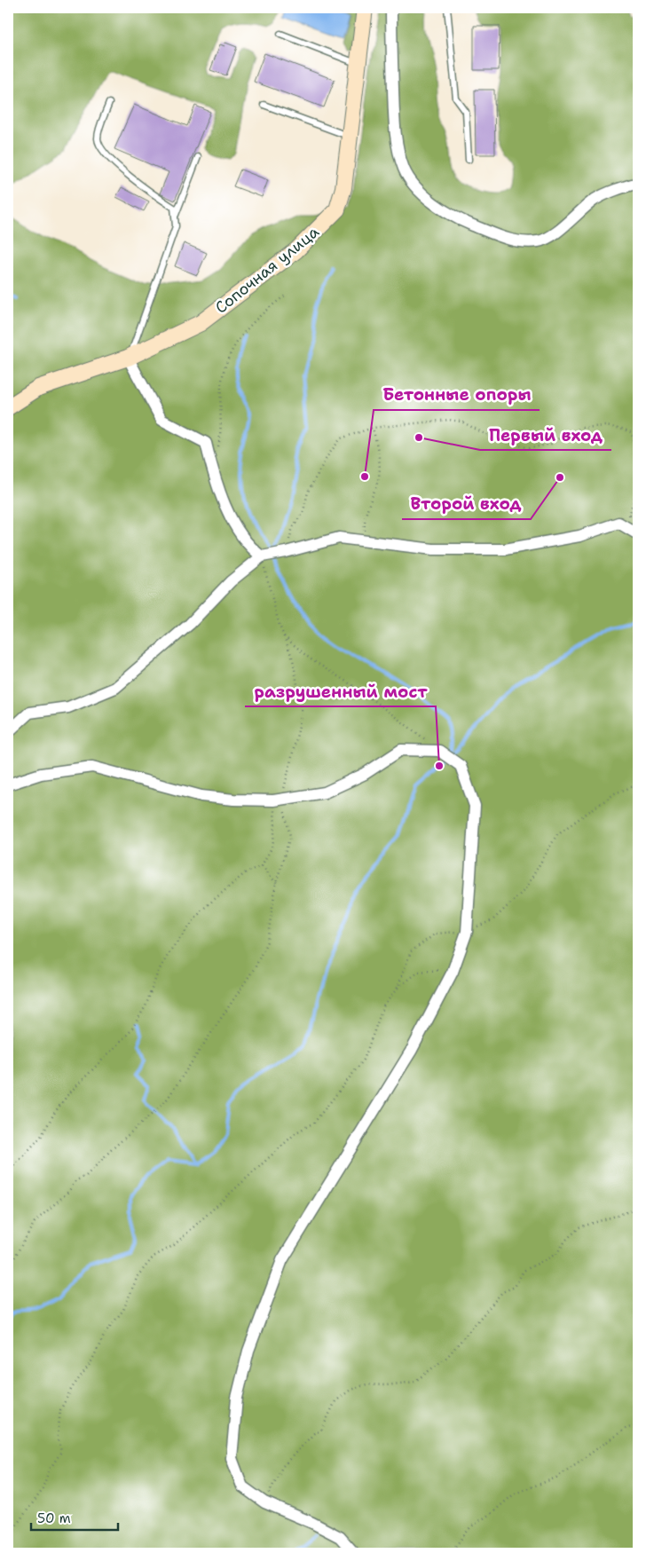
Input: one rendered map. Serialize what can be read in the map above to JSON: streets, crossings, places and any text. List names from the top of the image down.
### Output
{
  "streets": {
    "main road": ["Сопочная улица"]
  },
  "places": [
    "Первый вход",
    "Бетонные опоры",
    "Второй вход",
    "разрушенный мост"
  ],
  "scale_bar": "50 m"
}
